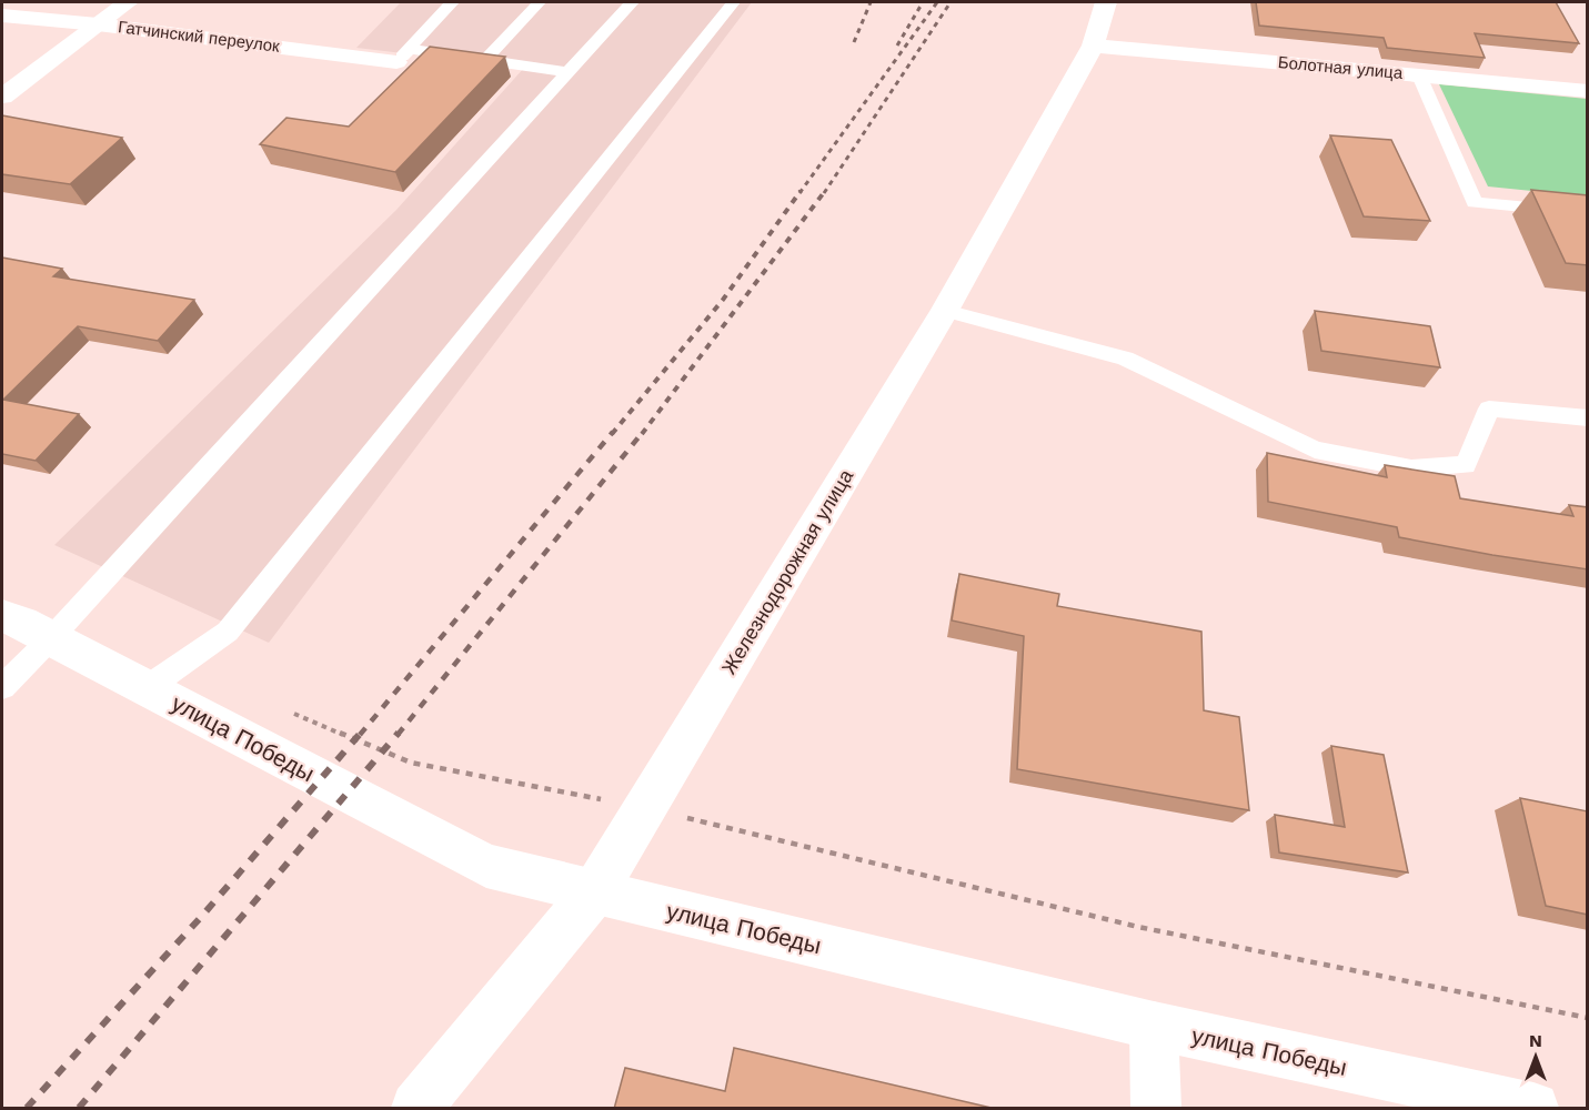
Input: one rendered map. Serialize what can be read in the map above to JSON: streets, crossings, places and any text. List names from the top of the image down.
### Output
{
  "streets": {
    "street": [
      "Гатчинский переулок",
      "Болотная улица",
      "Железнодорожная улица",
      "улица Победы"
    ]
  },
  "crossings": [
    ["Болотная улица", "Железнодорожная улица"],
    ["Железнодорожная улица", "улица Победы"]
  ],
  "north": "top"
}
